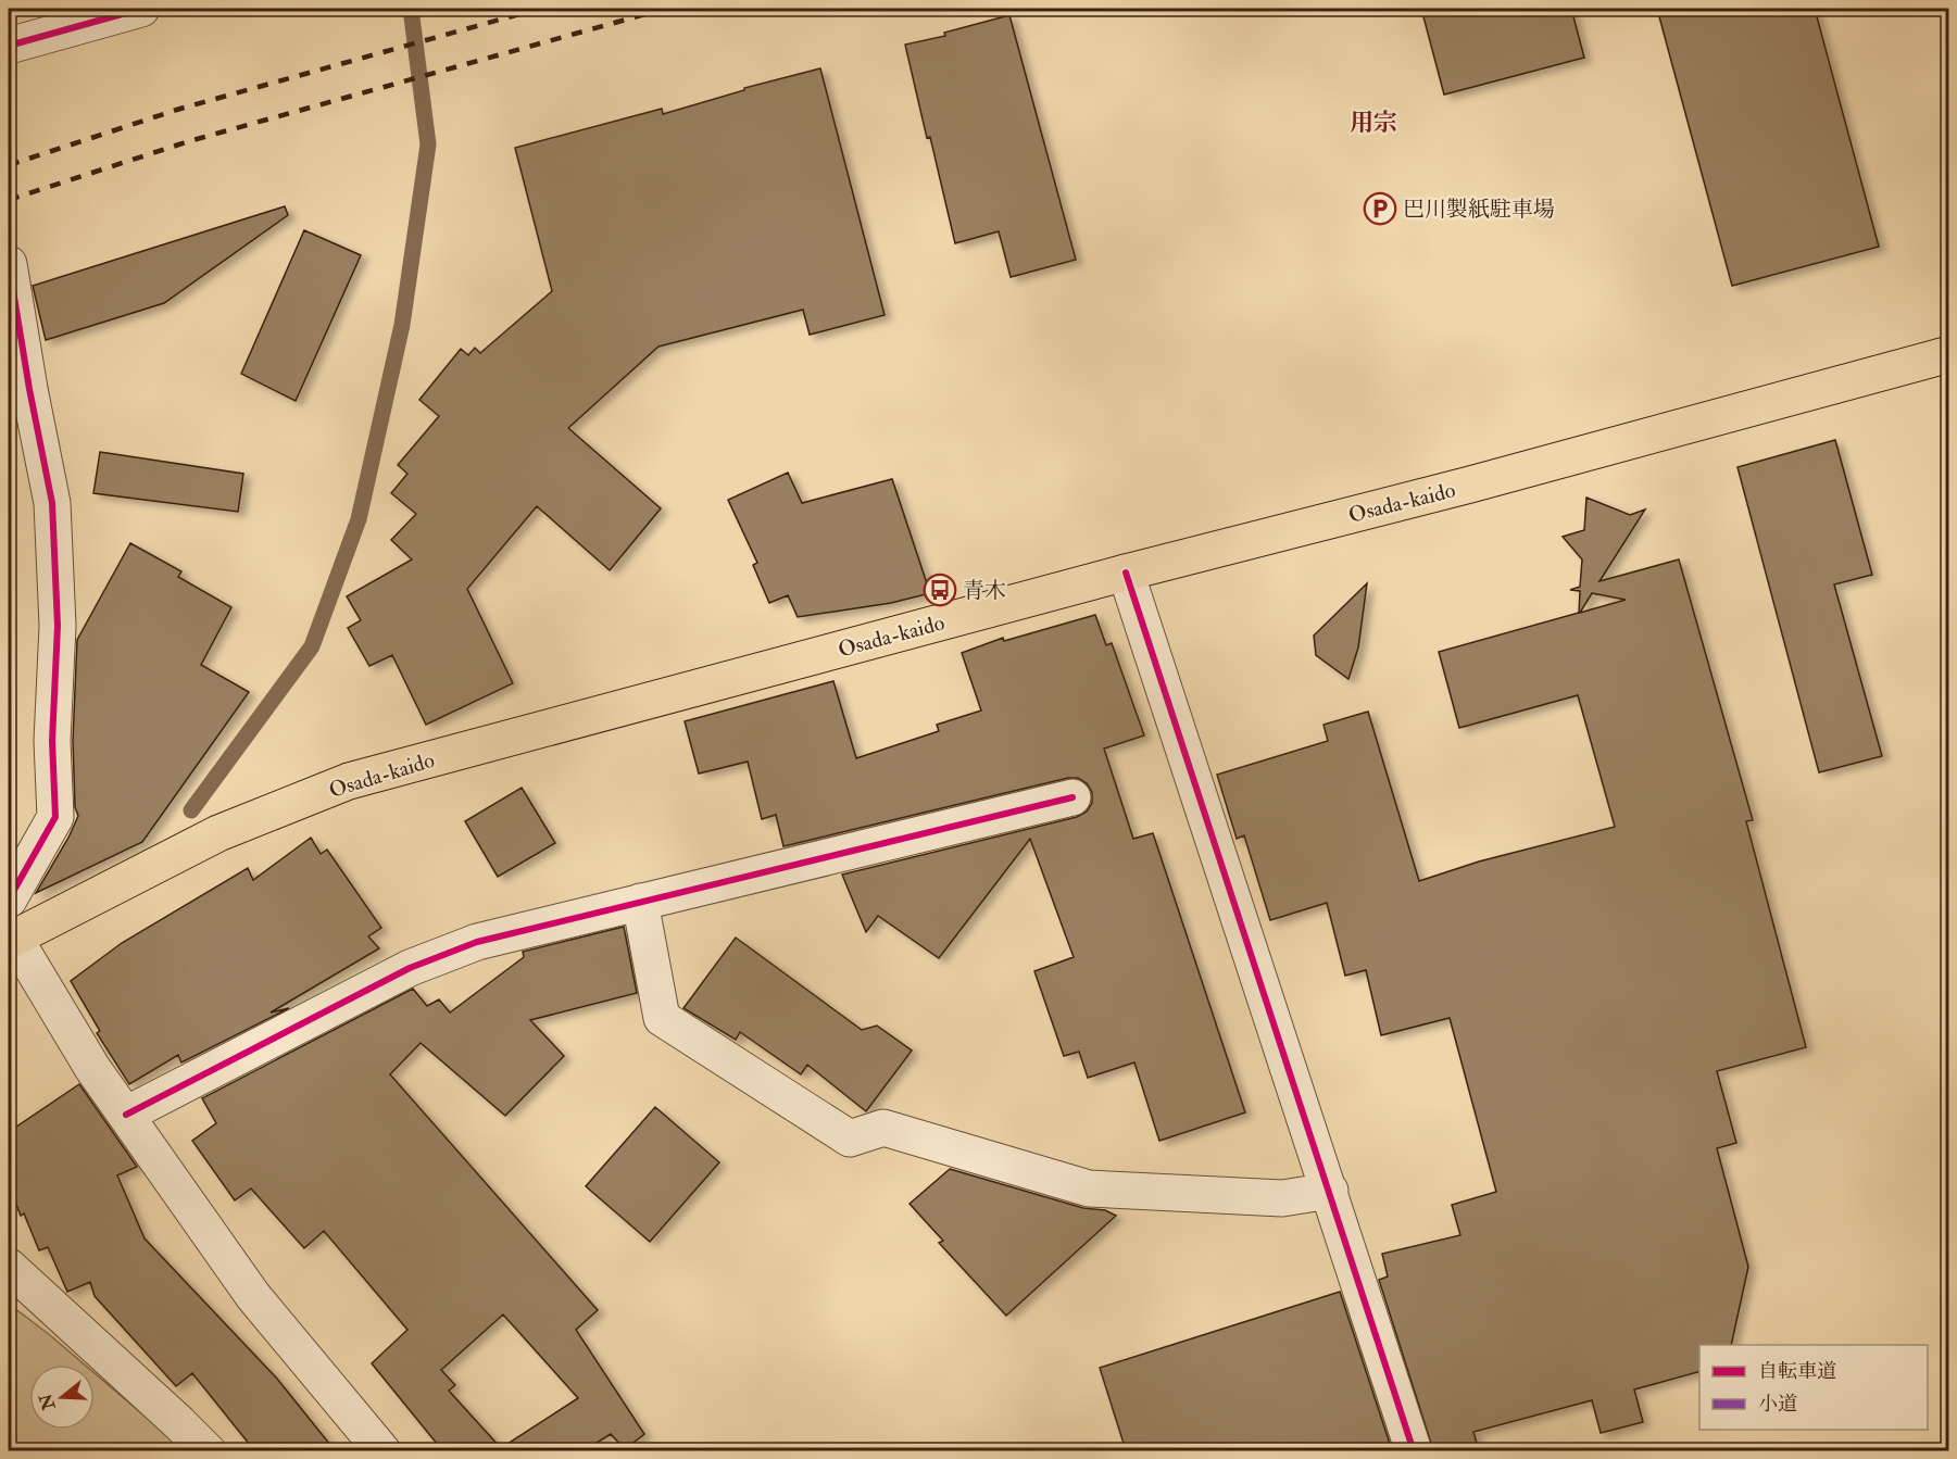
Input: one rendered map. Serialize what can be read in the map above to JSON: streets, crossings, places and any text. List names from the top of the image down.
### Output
{
  "streets": {
    "main road": ["Osada-kaido"]
  },
  "districts": ["用宗"],
  "places": {
    "parking": ["巴川製紙駐車場"],
    "bus stop": ["青木"]
  },
  "legend": ["自転車道", "小道"],
  "north": "left"
}
